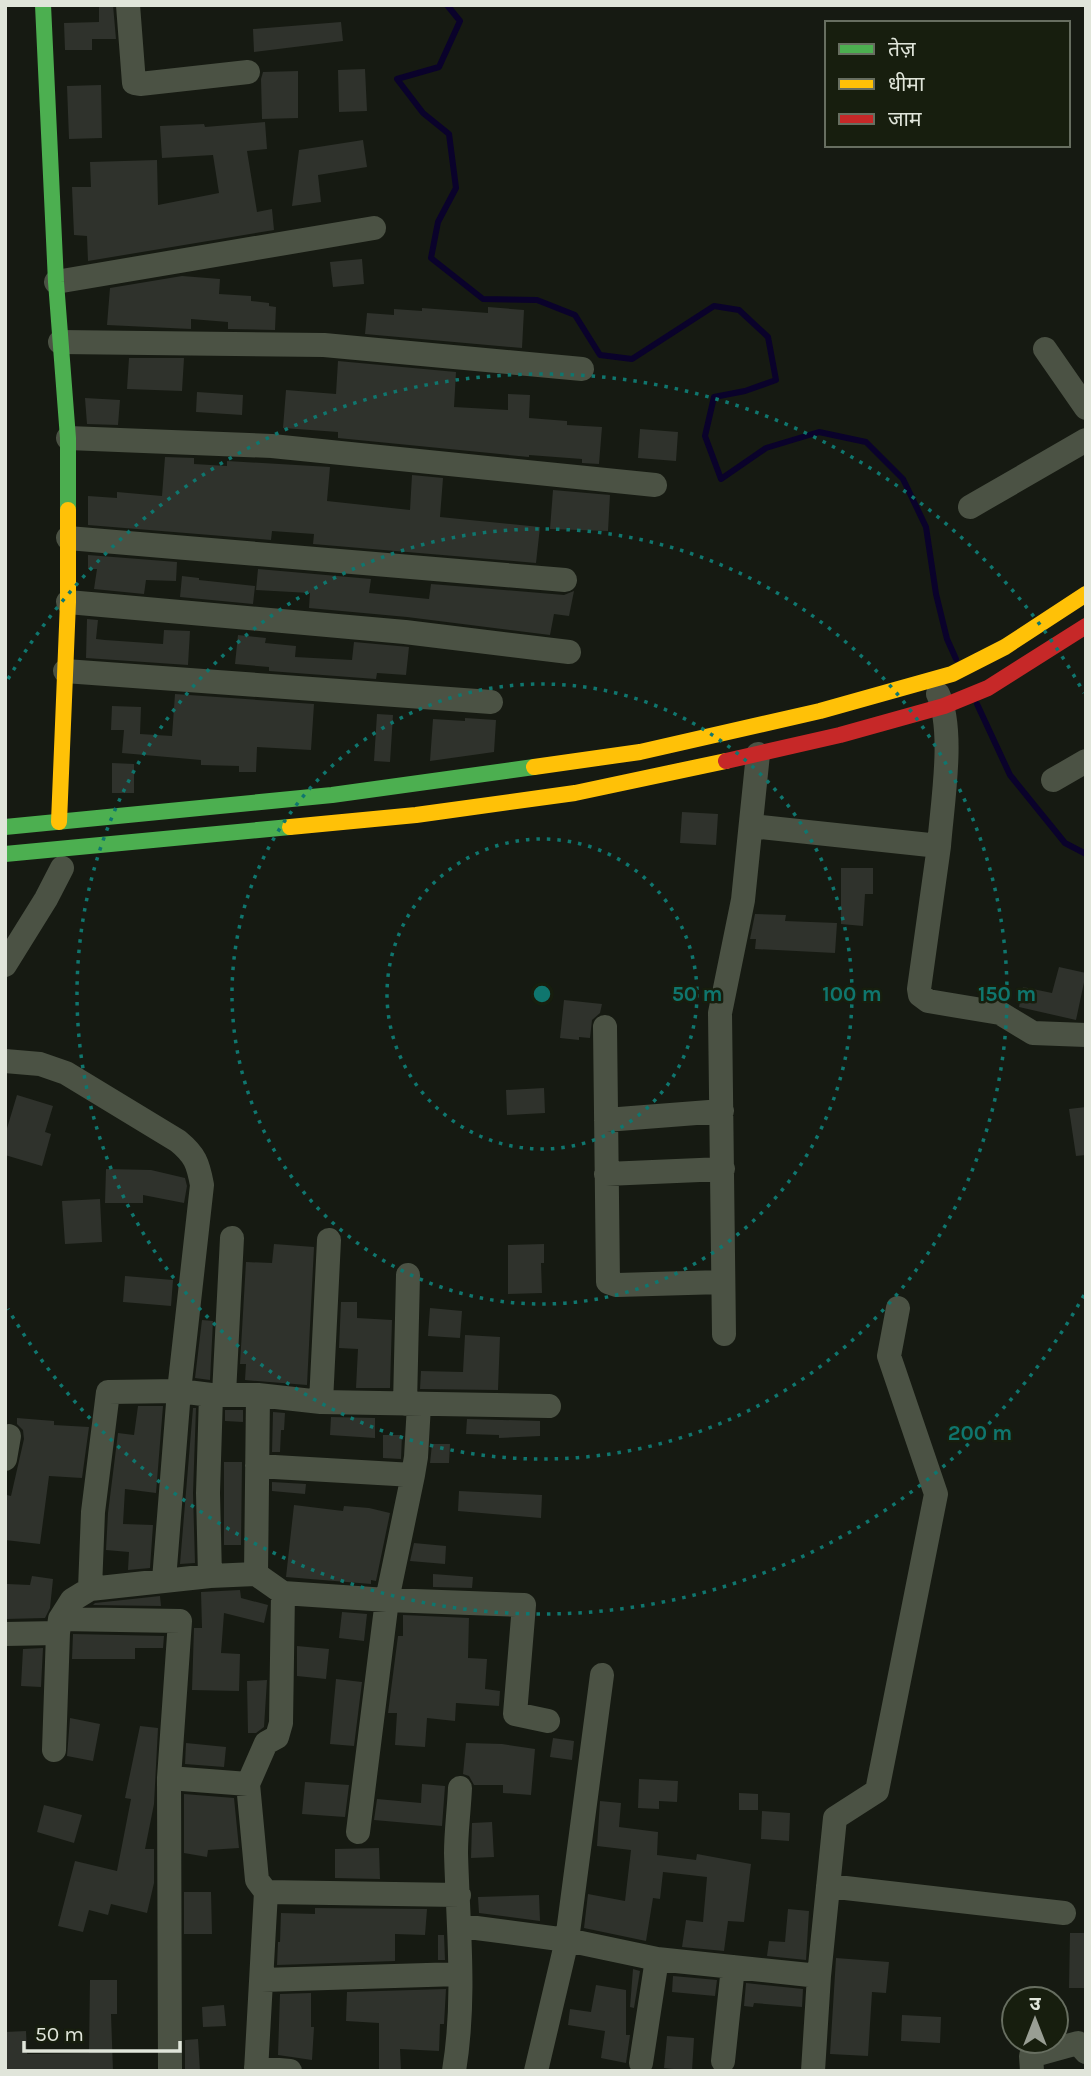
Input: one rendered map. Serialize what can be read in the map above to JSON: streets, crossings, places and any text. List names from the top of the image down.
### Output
{
  "legend": ["तेज़", "धीमा", "जाम"],
  "scale_bar": "50 m",
  "north": "top",
  "rings": [
    "50 m",
    "100 m",
    "150 m",
    "200 m"
  ]
}
